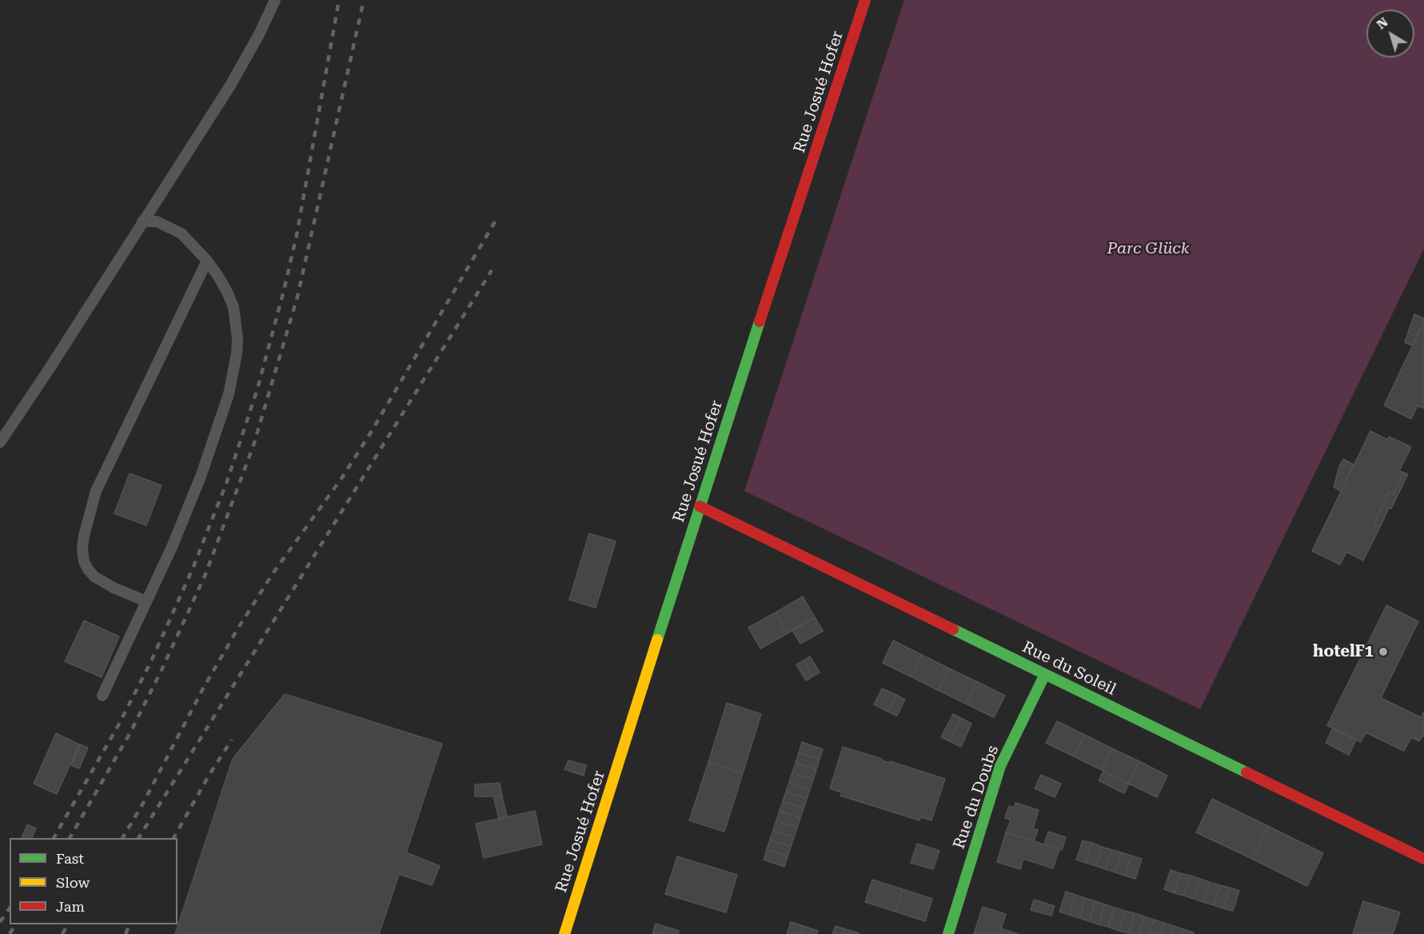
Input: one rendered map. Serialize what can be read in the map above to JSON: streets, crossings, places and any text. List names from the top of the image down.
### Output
{
  "streets": {
    "street": ["Rue Josué Hofer", "Rue du Soleil", "Rue du Doubs"]
  },
  "crossings": [
    ["Rue Josué Hofer", "Rue du Soleil"],
    ["Rue du Soleil", "Rue du Doubs"]
  ],
  "parks": ["Parc Glück"],
  "places": ["hotelF1"],
  "legend": ["Fast", "Slow", "Jam"],
  "north": "top left"
}
